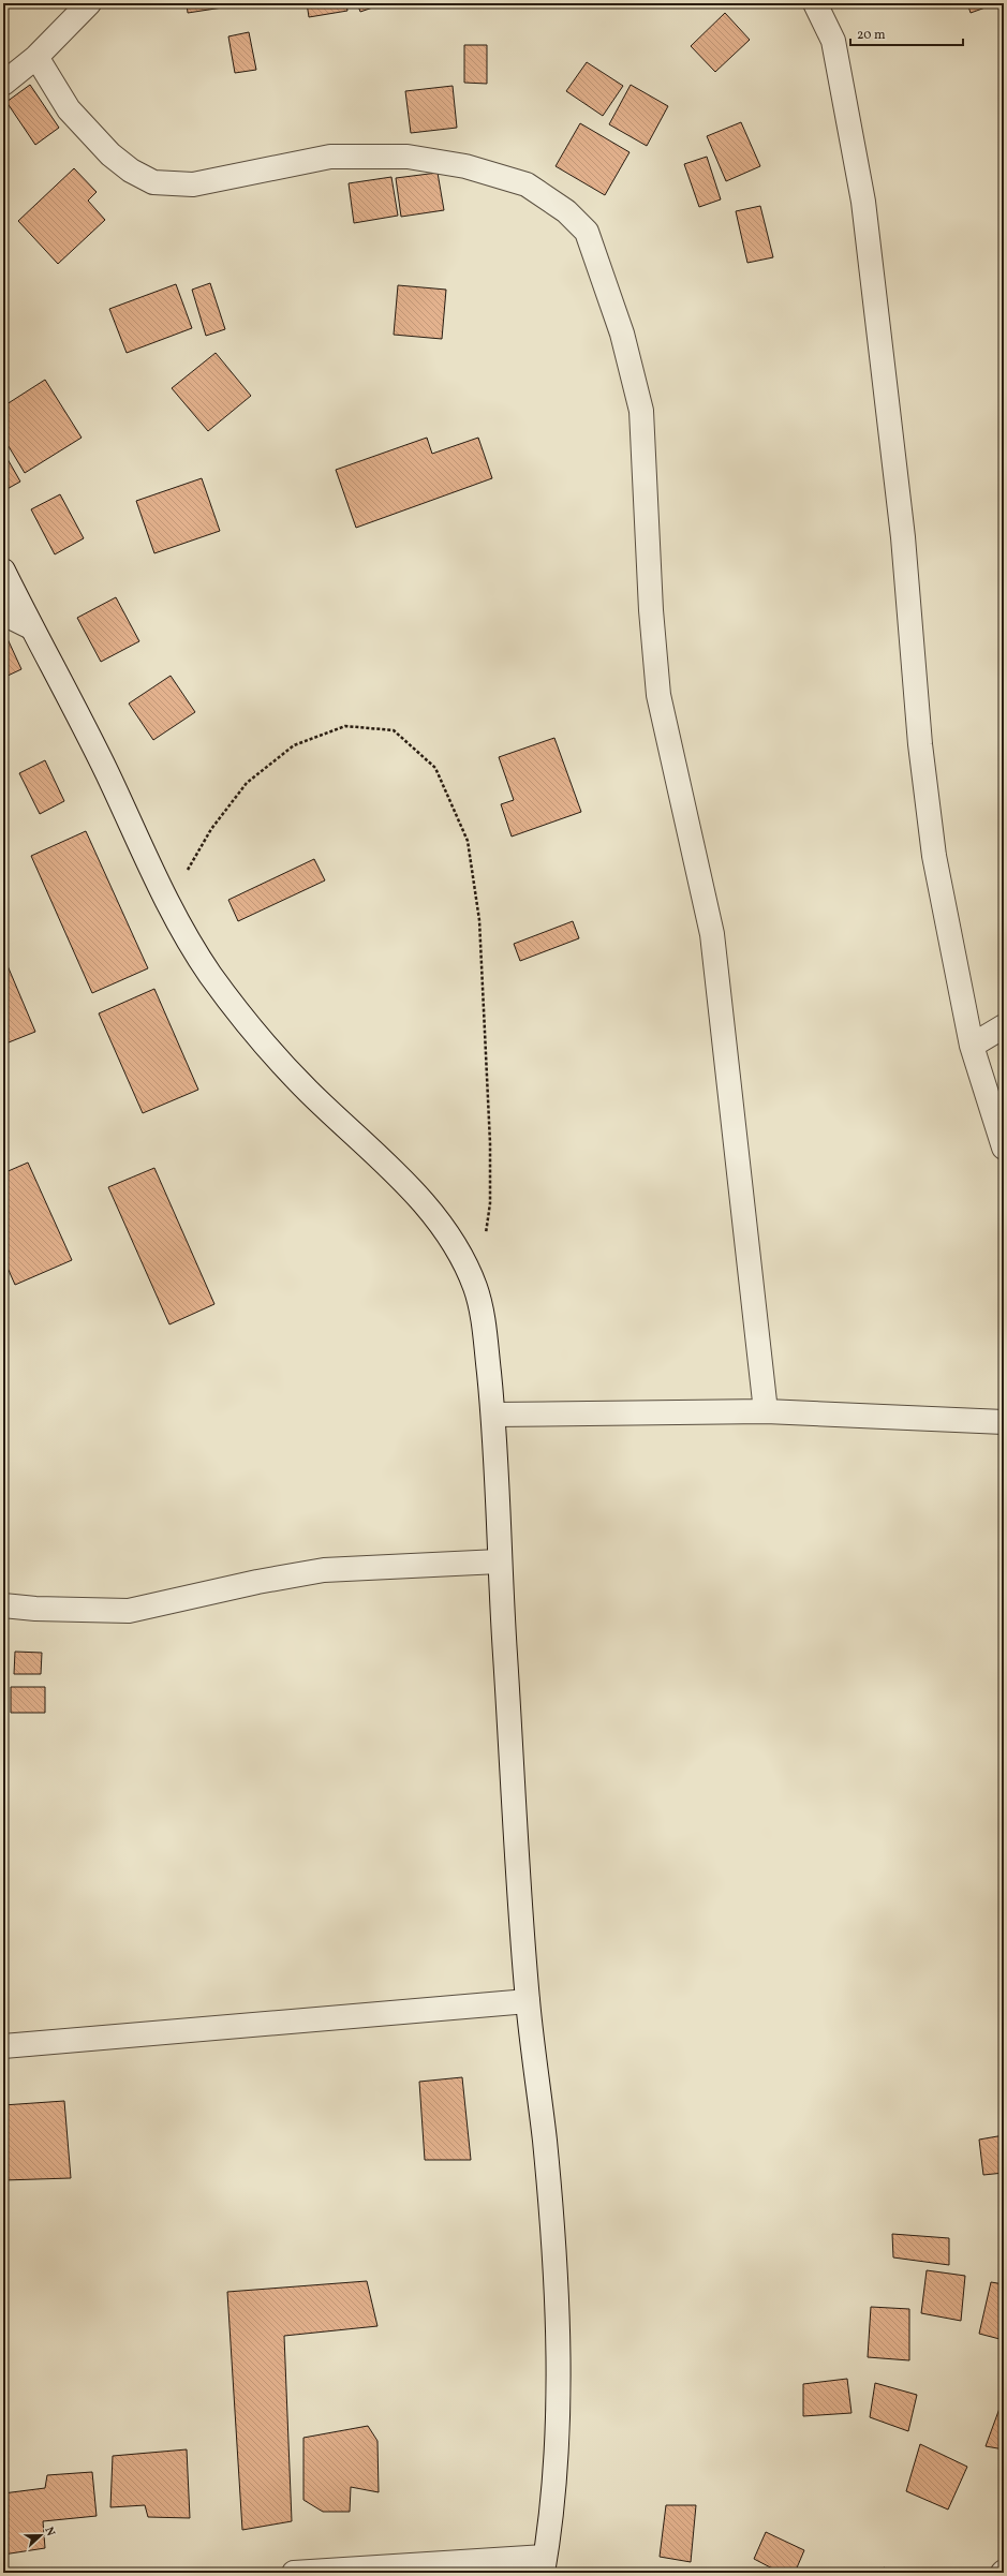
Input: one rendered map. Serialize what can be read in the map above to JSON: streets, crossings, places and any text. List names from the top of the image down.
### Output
{
  "scale_bar": "20 m",
  "north": "right"
}
